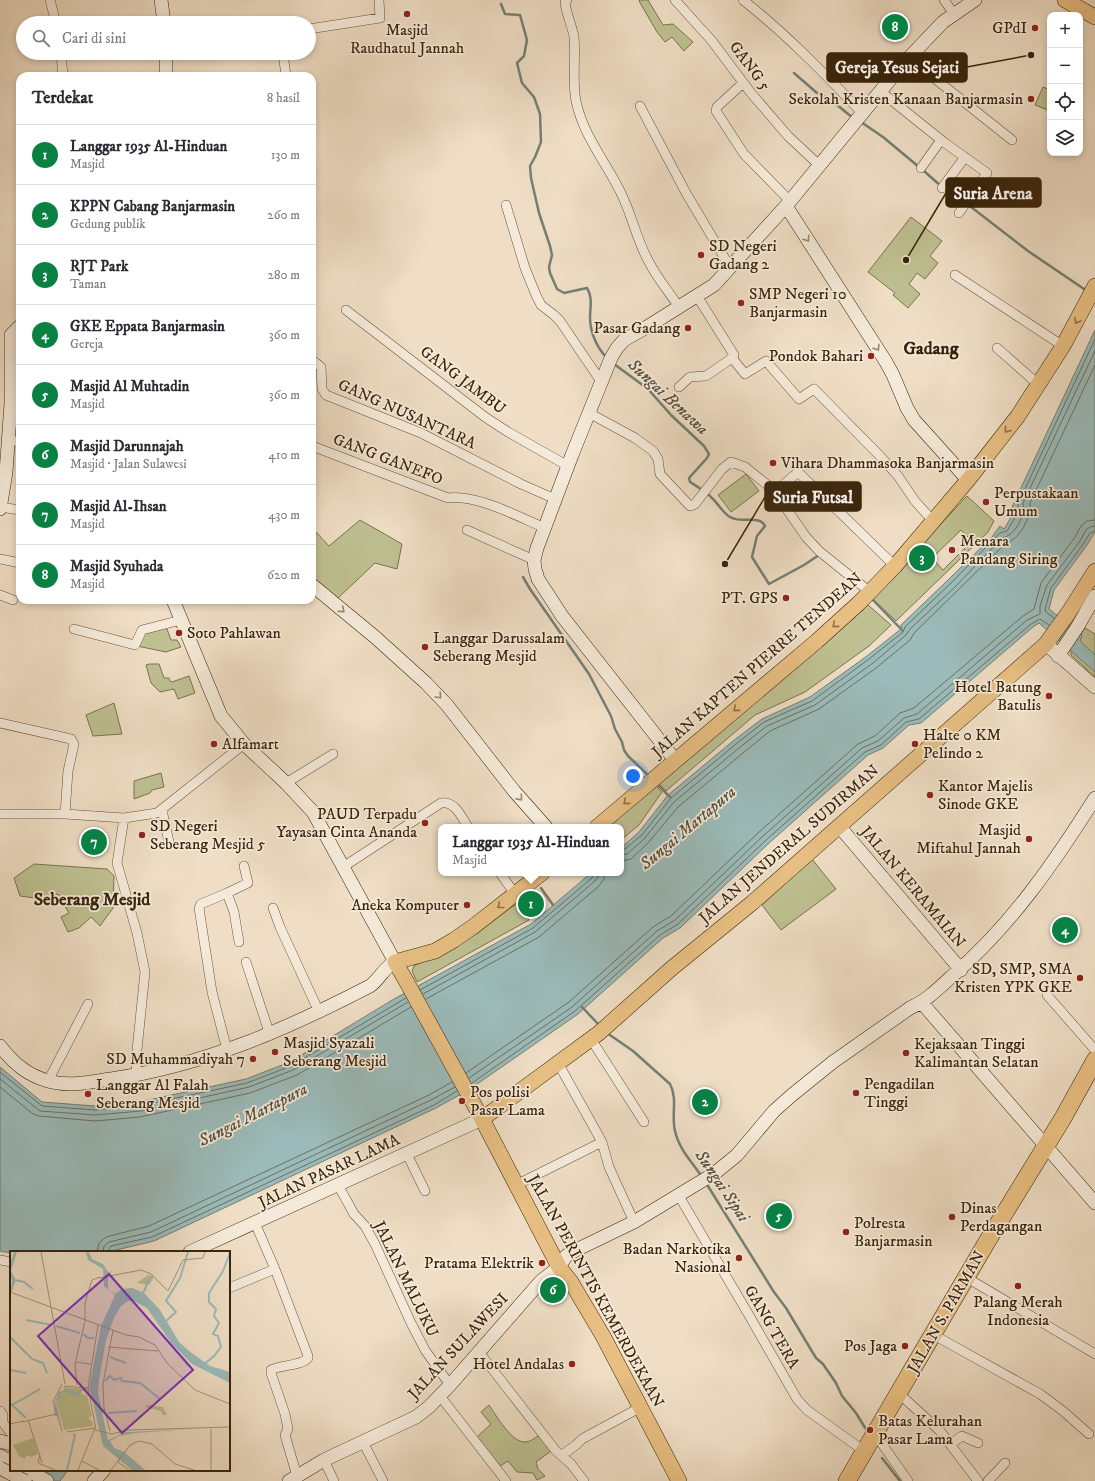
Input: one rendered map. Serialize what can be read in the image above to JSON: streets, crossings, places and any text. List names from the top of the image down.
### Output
{
  "streets": {
    "highway": ["JALAN S. PARMAN"],
    "main road": ["JALAN KAPTEN PIERRE TENDEAN", "JALAN JENDERAL SUDIRMAN", "JALAN PERINTIS KEMERDEKAAN"],
    "street": [
      "GANG 5",
      "GANG JAMBU",
      "GANG NUSANTARA",
      "GANG GANEFO",
      "JALAN KERAMAIAN",
      "JALAN PASAR LAMA",
      "JALAN MALUKU",
      "GANG TERA",
      "JALAN SULAWESI"
    ]
  },
  "crossings": [
    ["JALAN JENDERAL SUDIRMAN", "JALAN KERAMAIAN"],
    ["JALAN JENDERAL SUDIRMAN", "JALAN PASAR LAMA"],
    ["JALAN JENDERAL SUDIRMAN", "JALAN PERINTIS KEMERDEKAAN"],
    ["JALAN KERAMAIAN", "JALAN SULAWESI"],
    ["JALAN PASAR LAMA", "JALAN MALUKU"],
    ["JALAN PASAR LAMA", "JALAN PERINTIS KEMERDEKAAN"],
    ["JALAN MALUKU", "JALAN SULAWESI"],
    ["JALAN PERINTIS KEMERDEKAAN", "JALAN SULAWESI"],
    ["JALAN S. PARMAN", "GANG TERA"],
    ["GANG TERA", "JALAN SULAWESI"]
  ],
  "one_way": ["JALAN KAPTEN PIERRE TENDEAN"],
  "districts": ["Gadang", "Seberang Mesjid"],
  "water": ["Sungai Benawa", "Sungai Martapura", "Sungai Sipai"],
  "places": [
    "Masjid Raudhatul Jannah",
    "GPdI",
    "Gereja Yesus Sejati",
    "Sekolah Kristen Kanaan Banjarmasin",
    "SD Negeri Gadang 2",
    "Suria Arena",
    "SMP Negeri 10 Banjarmasin",
    "Pasar Gadang",
    "Pondok Bahari",
    "Vihara Dhammasoka Banjarmasin",
    "Perpustakaan Umum",
    "Menara Pandang Siring",
    "Suria Futsal",
    "PT. GPS",
    "Soto Pahlawan",
    "Langgar Darussalam Seberang Mesjid",
    "Hotel Batung Batulis",
    "Alfamart",
    "Halte 0 KM Pelindo 2",
    "Kantor Majelis Sinode GKE",
    "PAUD Terpadu Yayasan Cinta Ananda",
    "SD Negeri Seberang Mesjid 5",
    "Masjid Miftahul Jannah",
    "Aneka Komputer",
    "SD, SMP, SMA Kristen YPK GKE",
    "Masjid Syazali Seberang Mesjid",
    "Kejaksaan Tinggi Kalimantan Selatan",
    "SD Muhammadiyah 7",
    "Pengadilan Tinggi",
    "Langgar Al Falah Seberang Mesjid",
    "Pos polisi Pasar Lama",
    "Dinas Perdagangan",
    "Polresta Banjarmasin",
    "Badan Narkotika Nasional",
    "Pratama Elektrik",
    "Palang Merah Indonesia",
    "Pos Jaga",
    "Hotel Andalas",
    "Batas Kelurahan Pasar Lama"
  ],
  "page": {
    "map_buttons": ["+", "−"],
    "pins": [
      "8",
      "3",
      "7",
      "1",
      "4",
      "2",
      "5",
      "6"
    ],
    "search": "Cari di sini",
    "heading": ["Terdekat", "8 hasil"],
    "list": [
      {
        "mark": "1",
        "name": "Langgar 1935 Al-Hinduan",
        "note": "Masjid",
        "value": "130 m"
      },
      {
        "mark": "2",
        "name": "KPPN Cabang Banjarmasin",
        "note": "Gedung publik",
        "value": "260 m"
      },
      {
        "mark": "3",
        "name": "RJT Park",
        "note": "Taman",
        "value": "280 m"
      },
      {
        "mark": "4",
        "name": "GKE Eppata Banjarmasin",
        "note": "Gereja",
        "value": "360 m"
      },
      {
        "mark": "5",
        "name": "Masjid Al Muhtadin",
        "note": "Masjid",
        "value": "360 m"
      },
      {
        "mark": "6",
        "name": "Masjid Darunnajah",
        "note": "Masjid · Jalan Sulawesi",
        "value": "410 m"
      },
      {
        "mark": "7",
        "name": "Masjid Al-Ihsan",
        "note": "Masjid",
        "value": "430 m"
      },
      {
        "mark": "8",
        "name": "Masjid Syuhada",
        "note": "Masjid",
        "value": "620 m"
      }
    ],
    "popup": ["Langgar 1935 Al-Hinduan", "Masjid"]
  }
}
